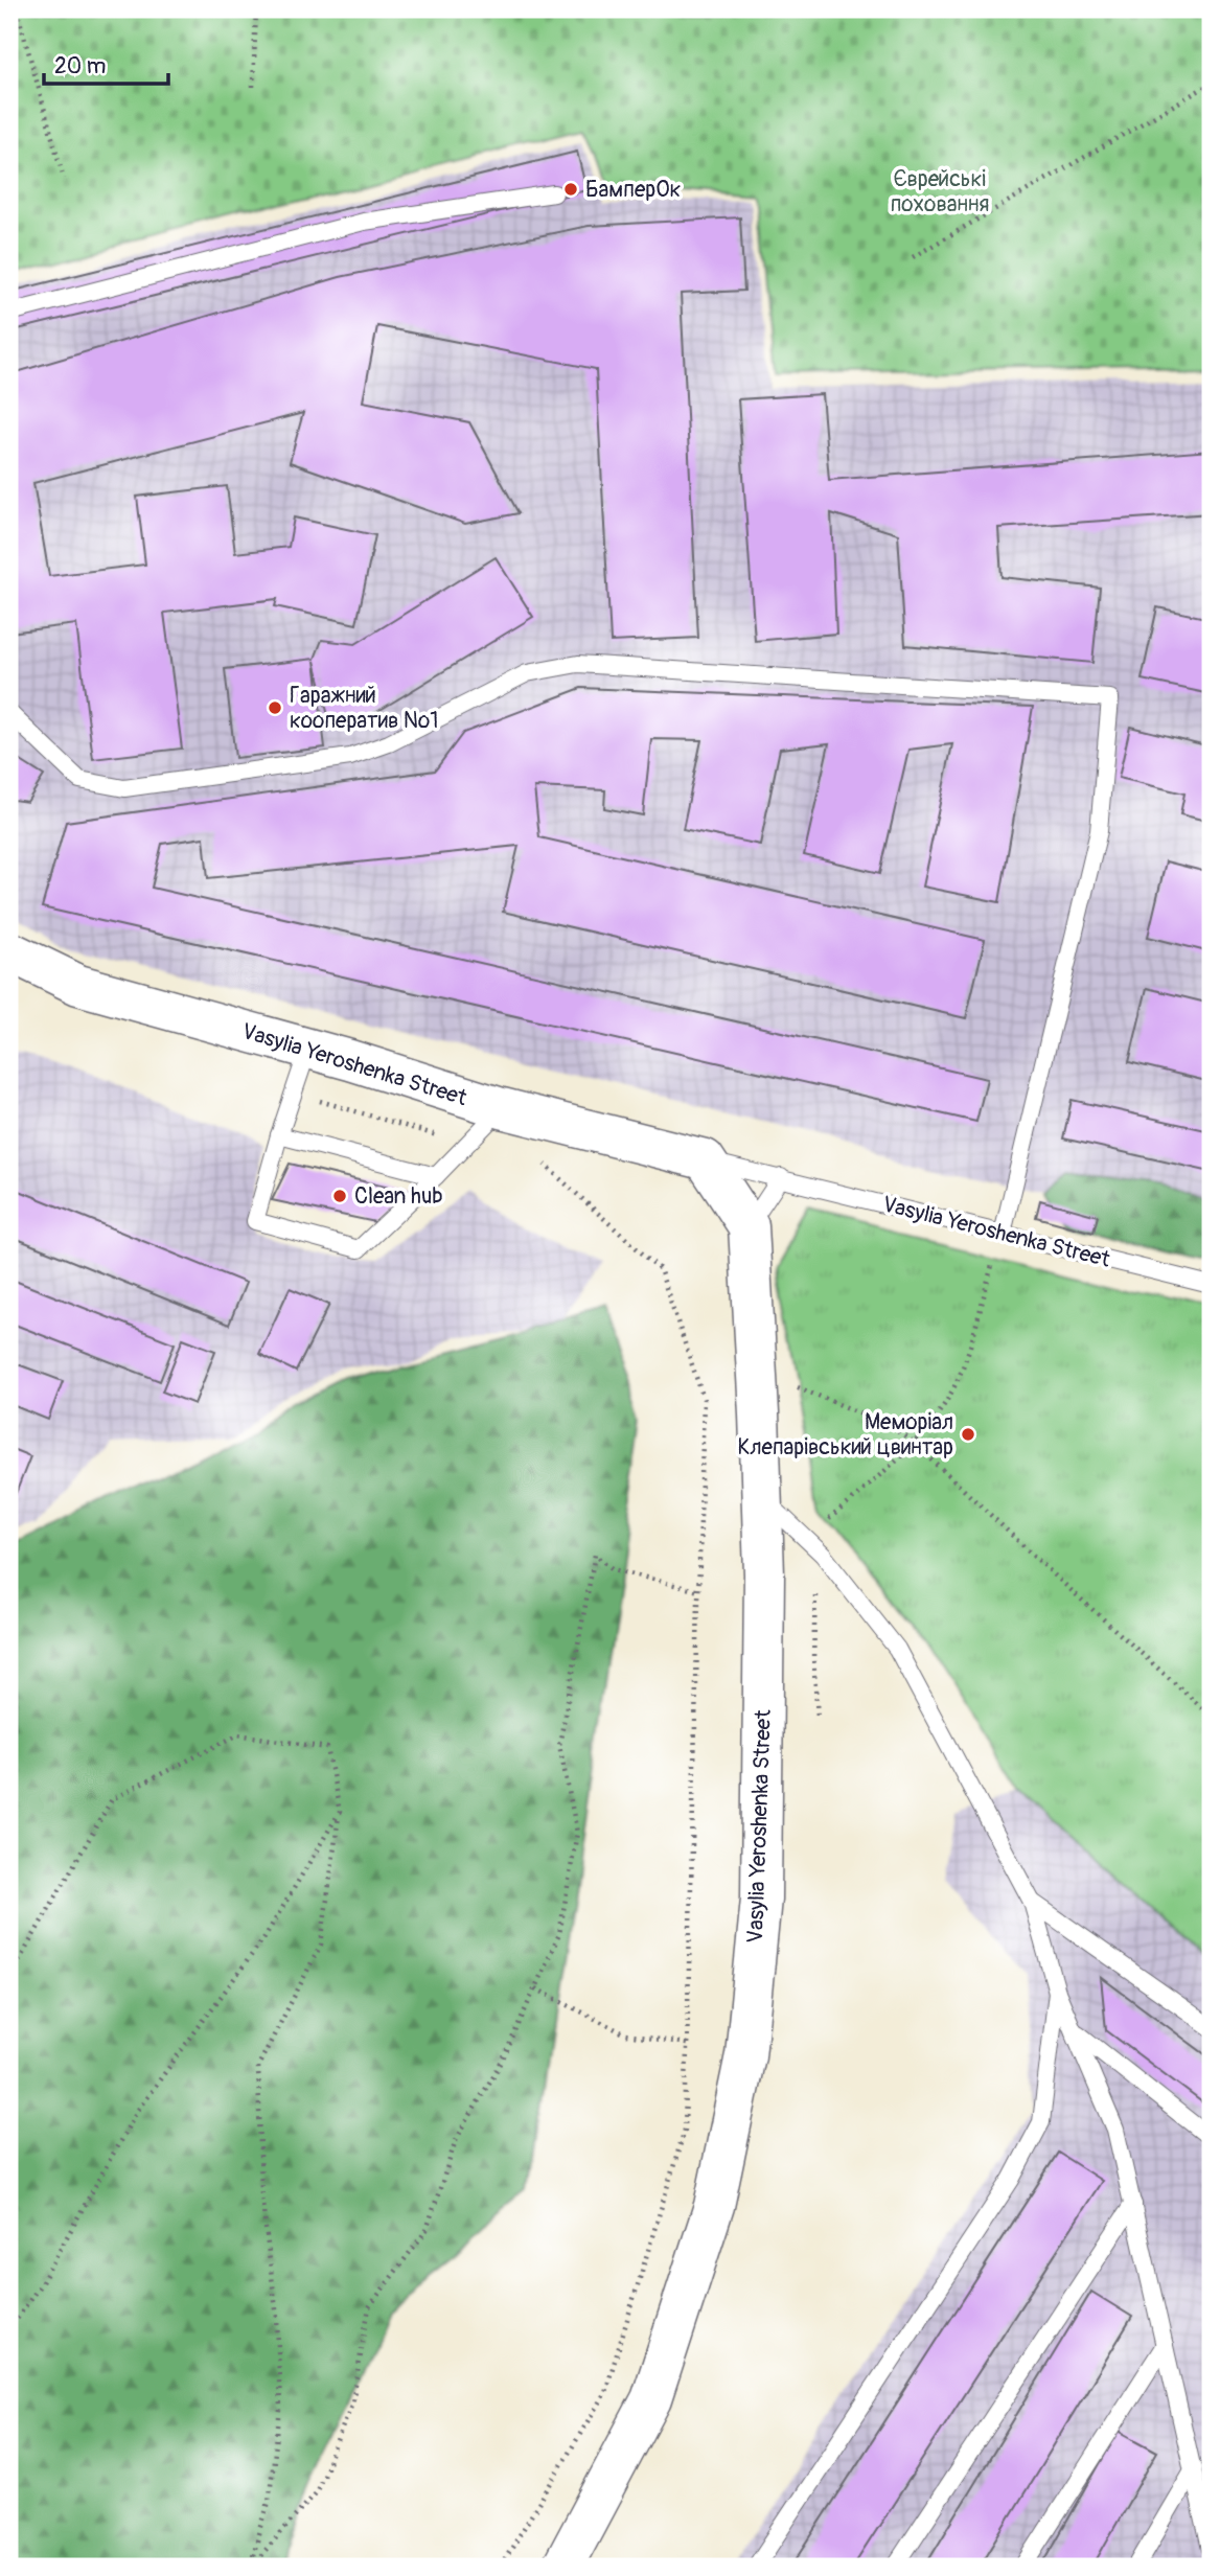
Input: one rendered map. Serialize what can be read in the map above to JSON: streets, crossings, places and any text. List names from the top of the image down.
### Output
{
  "streets": {
    "main road": ["Vasylia Yeroshenka Street"]
  },
  "parks": ["Єврейські поховання"],
  "places": [
    "БамперОк",
    "Гаражний кооператив №1",
    "Clean hub",
    "Меморіал Клепарівський цвинтар"
  ],
  "scale_bar": "20 m"
}
